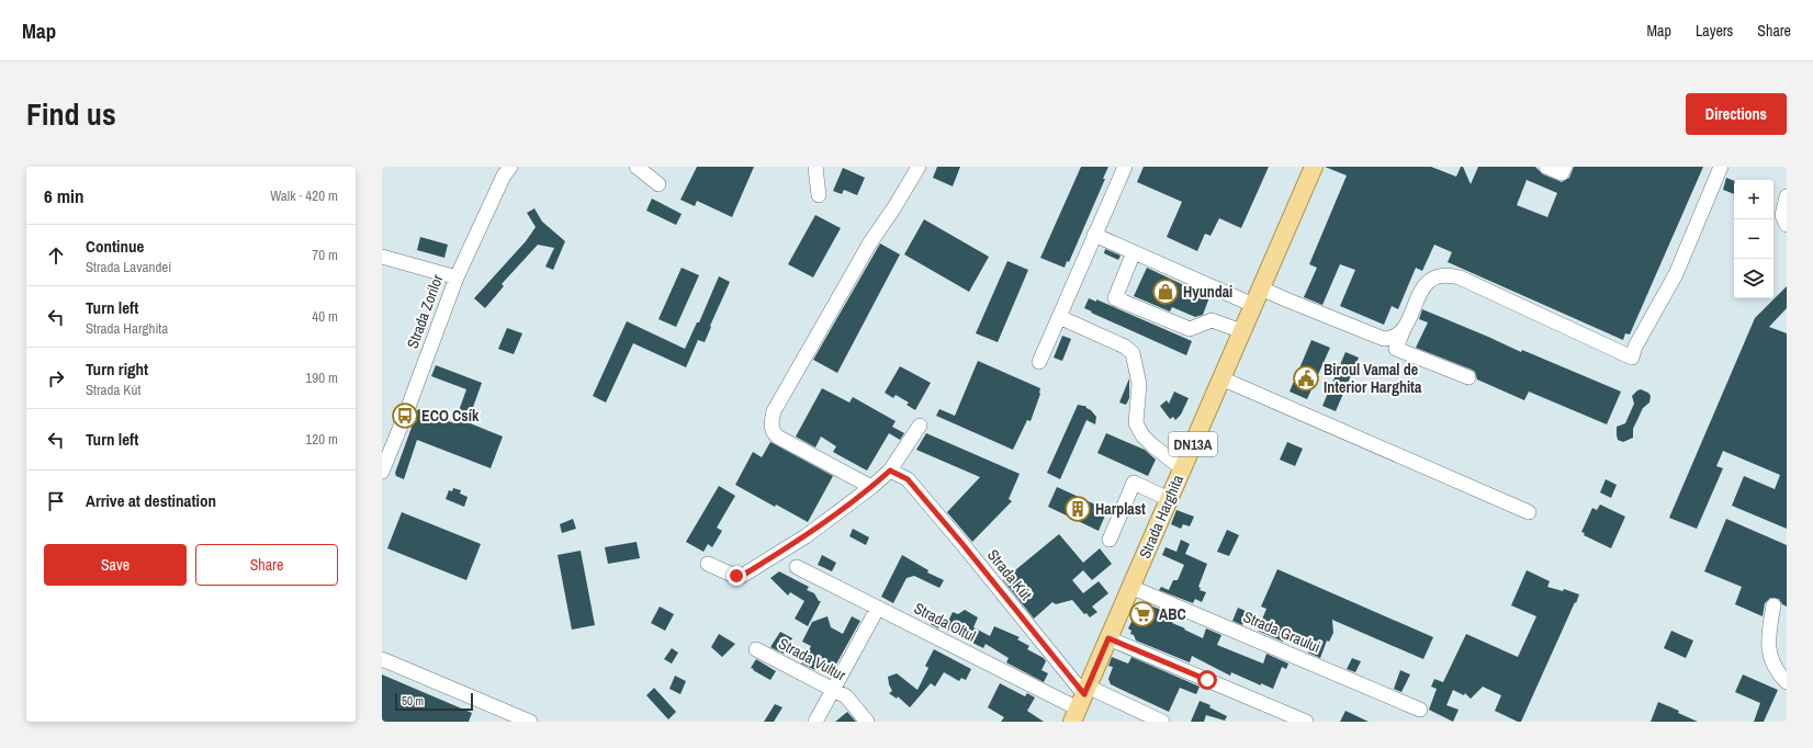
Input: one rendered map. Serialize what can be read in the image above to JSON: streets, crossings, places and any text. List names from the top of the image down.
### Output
{
  "streets": {
    "main road": ["DN13A", "Strada Harghita"],
    "street": [
      "Strada Zorilor",
      "Strada Kút",
      "Strada Oltul",
      "Strada Graului",
      "Strada Vultur"
    ]
  },
  "crossings": [
    ["Strada Harghita", "Strada Kút"],
    ["Strada Harghita", "Strada Oltul"],
    ["Strada Harghita", "Strada Graului"],
    ["Strada Kút", "Strada Oltul"]
  ],
  "places": {
    "shop": ["Hyundai"],
    "public building": ["Biroul Vamal de Interior Harghita"],
    "bus stop": ["ECO Csík"],
    "building": ["Harplast"],
    "supermarket": ["ABC"]
  },
  "scale_bar": "50 m",
  "page": {
    "header": "Map",
    "nav": ["Map", "Layers", "Share"],
    "title": "Find us",
    "buttons": [
      "Directions",
      ["Save", "Share"]
    ],
    "heading": ["6 min", "Walk · 420 m"],
    "map_buttons": ["+", "−"],
    "list": [
      ["Continue", "Strada Lavandei", "70 m"],
      ["Turn left", "Strada Harghita", "40 m"],
      ["Turn right", "Strada Kút", "190 m"],
      ["Turn left", "120 m"],
      "Arrive at destination"
    ],
    "scale": "50 m"
  }
}
